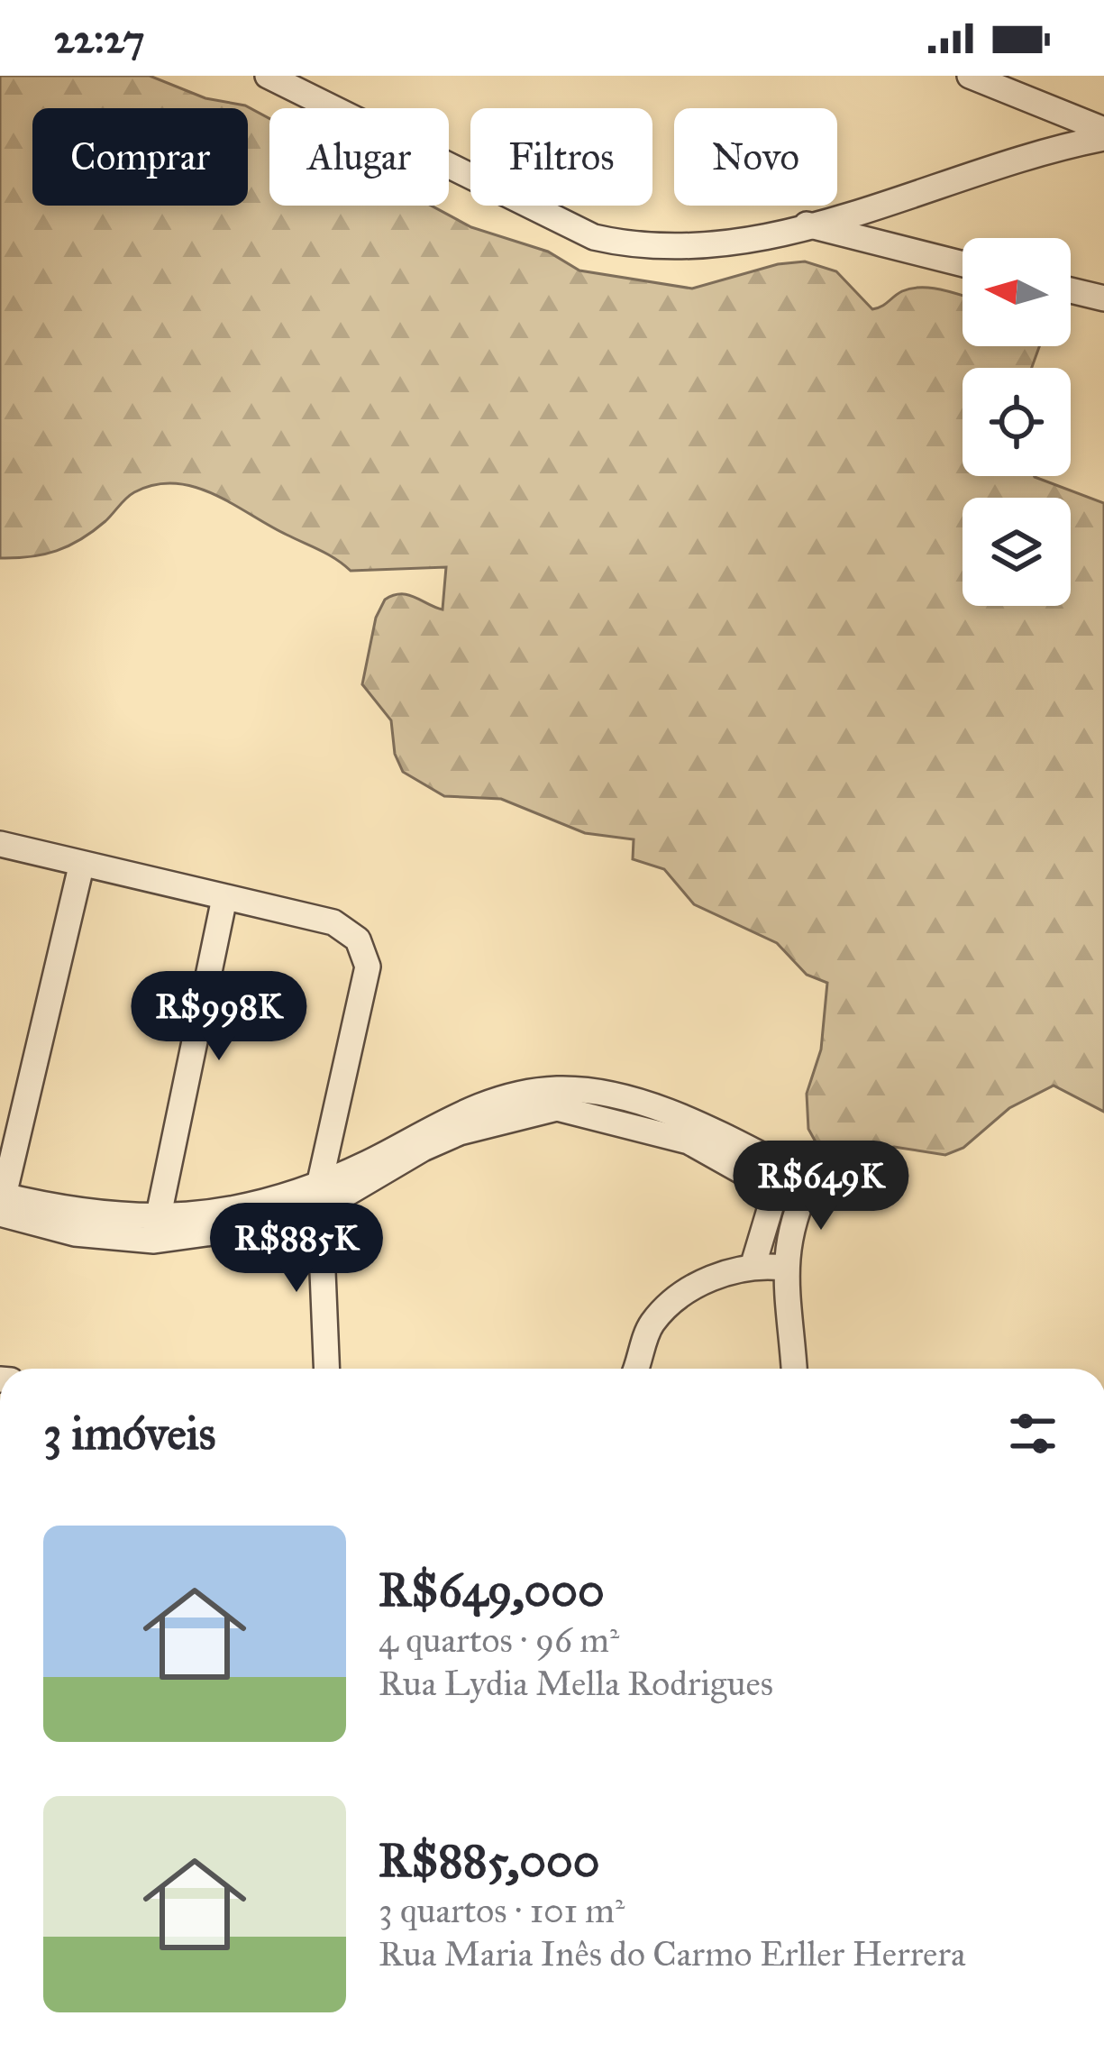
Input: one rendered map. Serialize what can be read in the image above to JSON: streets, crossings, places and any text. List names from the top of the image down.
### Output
{
  "north": "left",
  "page": {
    "status": "22:27",
    "chip": [
      "Comprar",
      "Alugar",
      "Filtros",
      "Novo"
    ],
    "price": ["R$998K", "R$649K", "R$885K"],
    "heading": "3 imóveis",
    "list": [
      {
        "name": "R$649,000",
        "note": "4 quartos · 96 m² · Rua Lydia Mella Rodrigues"
      },
      {
        "name": "R$885,000",
        "note": "3 quartos · 101 m² · Rua Maria Inês do Carmo Erller Herrera"
      }
    ]
  }
}
